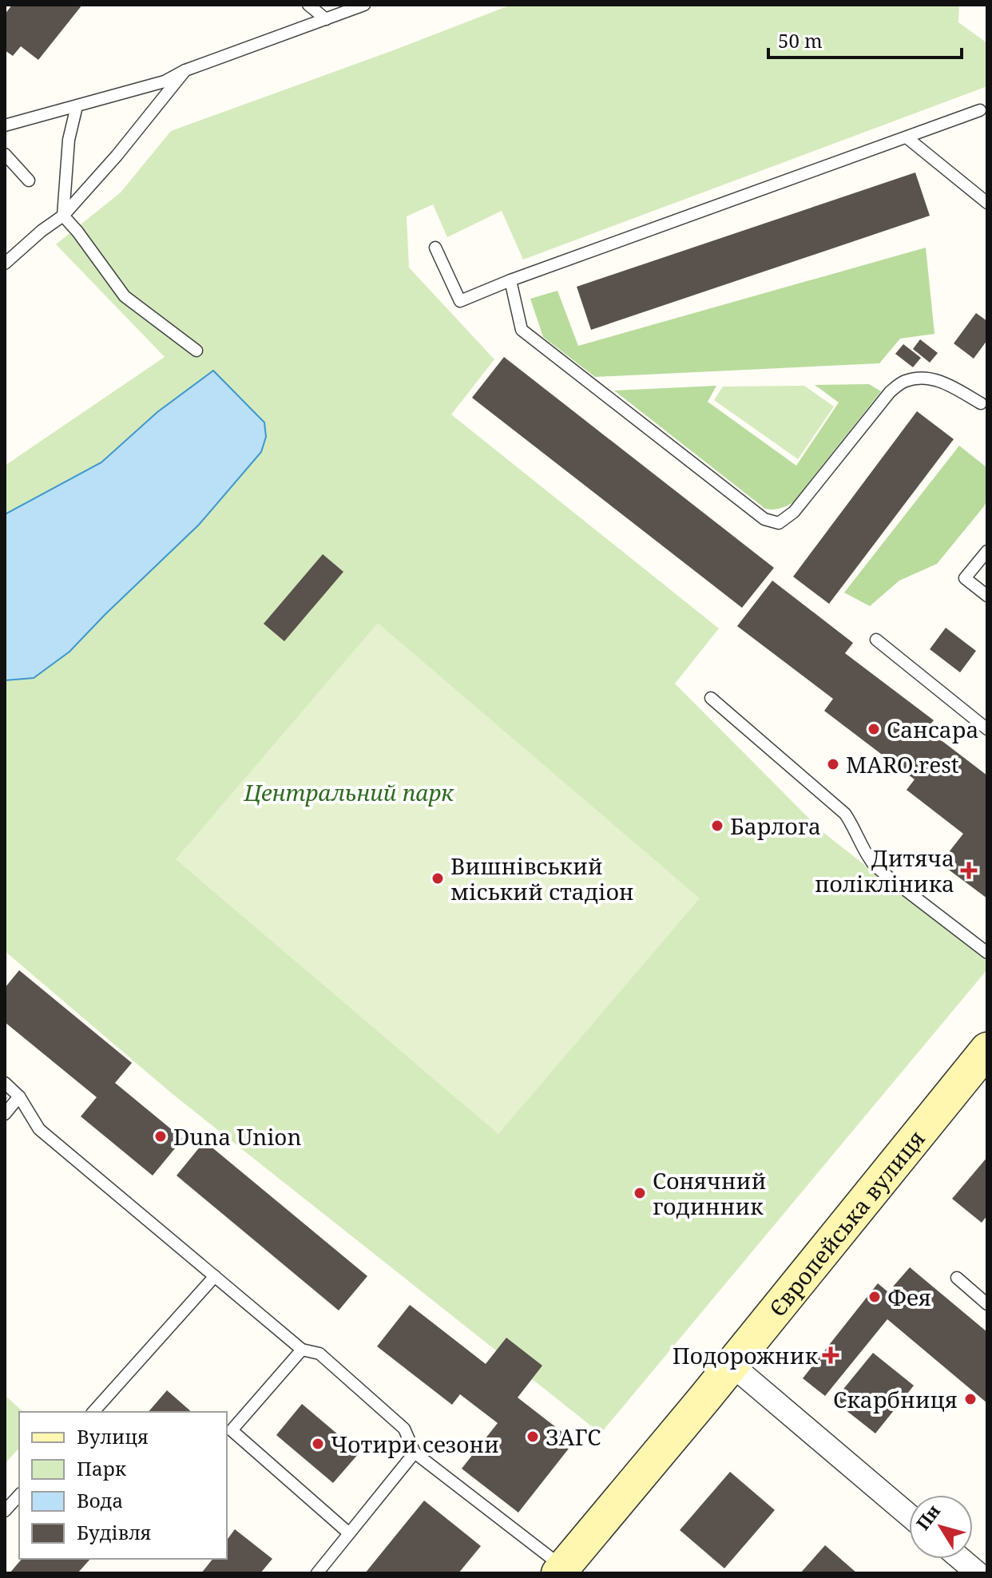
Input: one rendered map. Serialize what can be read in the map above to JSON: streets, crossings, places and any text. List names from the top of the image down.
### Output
{
  "streets": {
    "street": ["Європейська вулиця"]
  },
  "parks": ["Центральний парк"],
  "places": {
    "other": [
      "Сансара",
      "MARO.rest",
      "Барлога",
      "Вишнівський міський стадіон",
      "Duna Union",
      "Сонячний годинник",
      "Фея",
      "Скарбниця",
      "ЗАГС",
      "Чотири сезони"
    ],
    "health": ["Дитяча полікліника", "Подорожник"]
  },
  "legend": [
    "Вулиця",
    "Парк",
    "Вода",
    "Будівля"
  ],
  "scale_bar": "50 m",
  "north": "top left"
}
